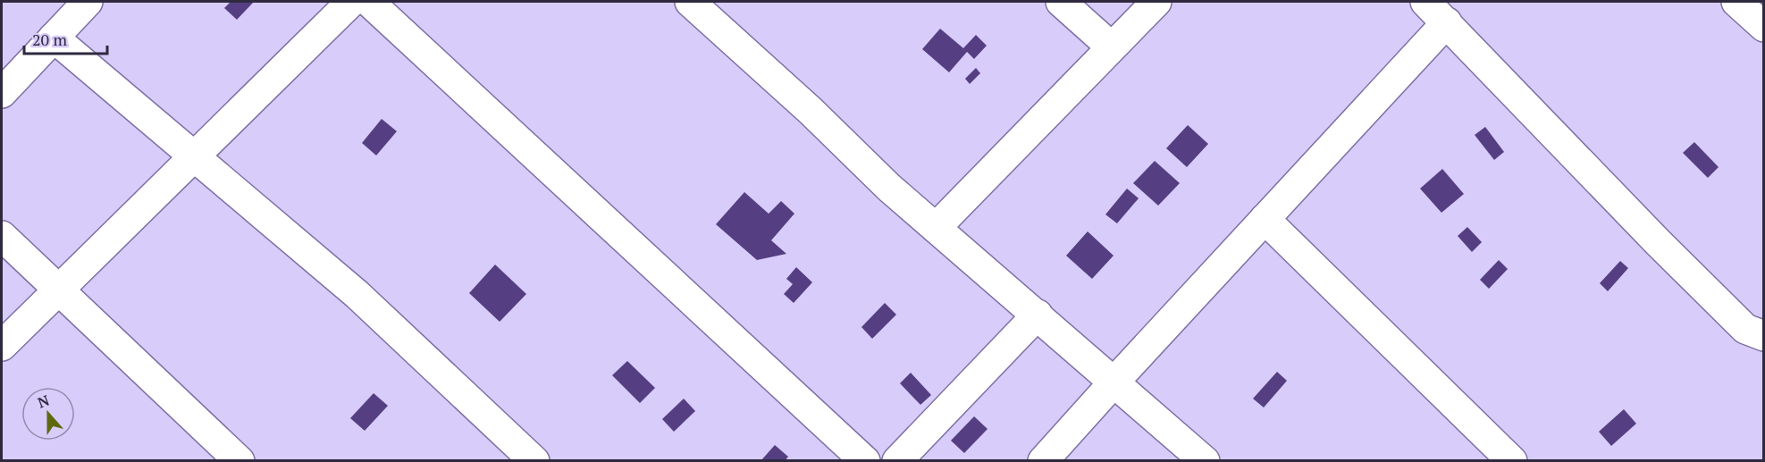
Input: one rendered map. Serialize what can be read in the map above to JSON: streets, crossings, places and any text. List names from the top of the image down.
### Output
{
  "scale_bar": "20 m",
  "north": "top"
}
